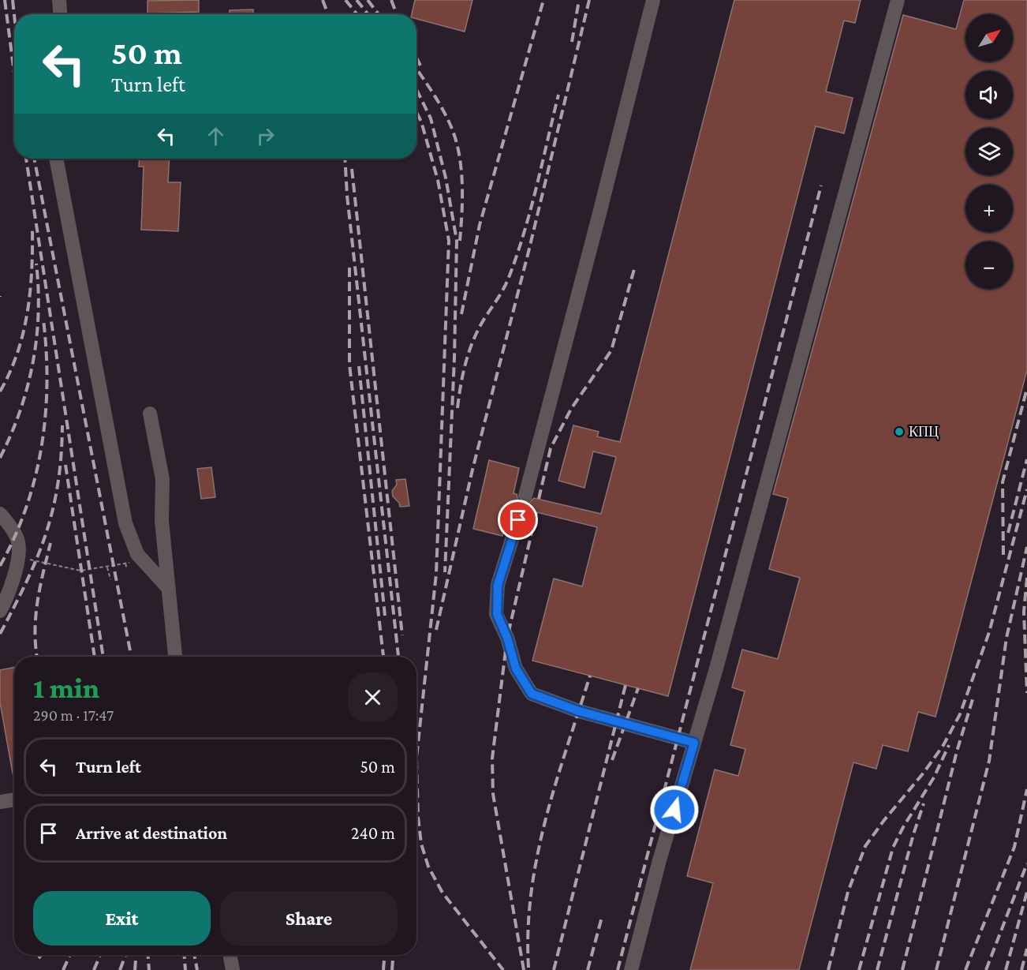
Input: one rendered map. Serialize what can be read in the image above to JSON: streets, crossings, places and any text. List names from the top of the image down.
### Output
{
  "places": ["КПЦ"],
  "north": "top right",
  "page": {
    "map_buttons": ["+", "−"],
    "turn": ["50 m", "Turn left"],
    "heading": ["1 min", "290 m · 17:47"],
    "list": [
      {
        "name": "Turn left",
        "value": "50 m"
      },
      {
        "name": "Arrive at destination",
        "value": "240 m"
      }
    ],
    "buttons": ["Exit", "Share"]
  }
}
